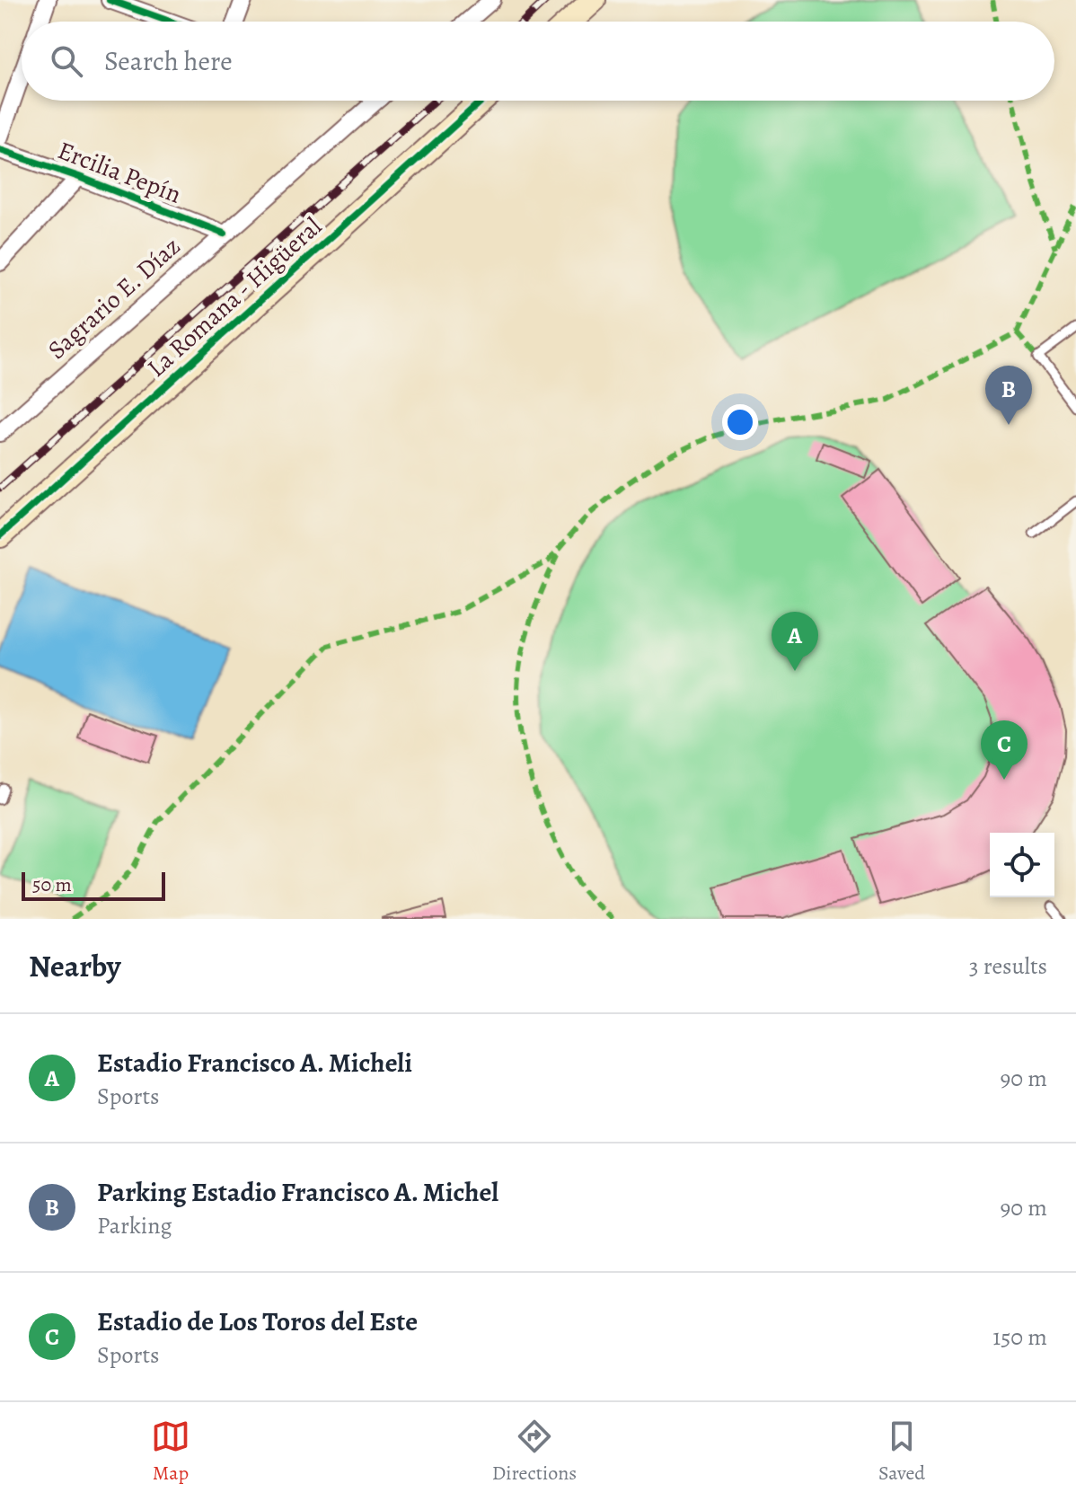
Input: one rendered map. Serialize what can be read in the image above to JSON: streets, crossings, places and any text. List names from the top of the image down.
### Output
{
  "streets": {
    "street": ["Ercilia Pepín", "La Romana - Higüeral", "Sagrario E. Díaz"]
  },
  "crossings": [
    ["Ercilia Pepín", "Sagrario E. Díaz"]
  ],
  "scale_bar": "50 m",
  "page": {
    "search": "Search here",
    "pins": ["B", "A", "C"],
    "scale": "50 m",
    "heading": ["Nearby", "3 results"],
    "list": [
      {
        "mark": "A",
        "name": "Estadio Francisco A. Micheli",
        "note": "Sports",
        "value": "90 m"
      },
      {
        "mark": "B",
        "name": "Parking Estadio Francisco A. Michel",
        "note": "Parking",
        "value": "90 m"
      },
      {
        "mark": "C",
        "name": "Estadio de Los Toros del Este",
        "note": "Sports",
        "value": "150 m"
      }
    ],
    "nav": ["Map", "Directions", "Saved"]
  }
}
